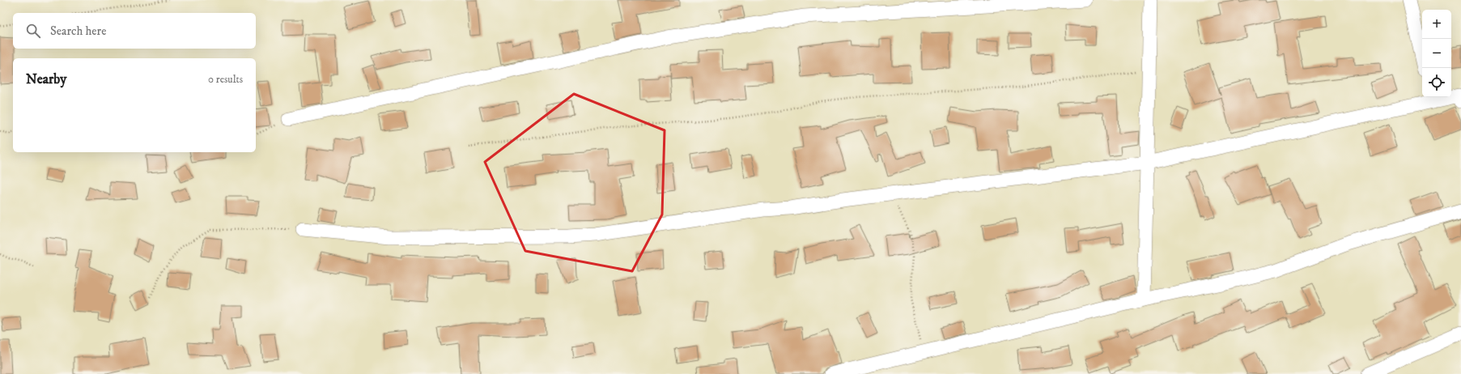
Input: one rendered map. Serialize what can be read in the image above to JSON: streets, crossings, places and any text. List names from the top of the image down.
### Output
{
  "page": {
    "map_buttons": ["+", "−"],
    "search": "Search here",
    "heading": ["Nearby", "0 results"]
  }
}
